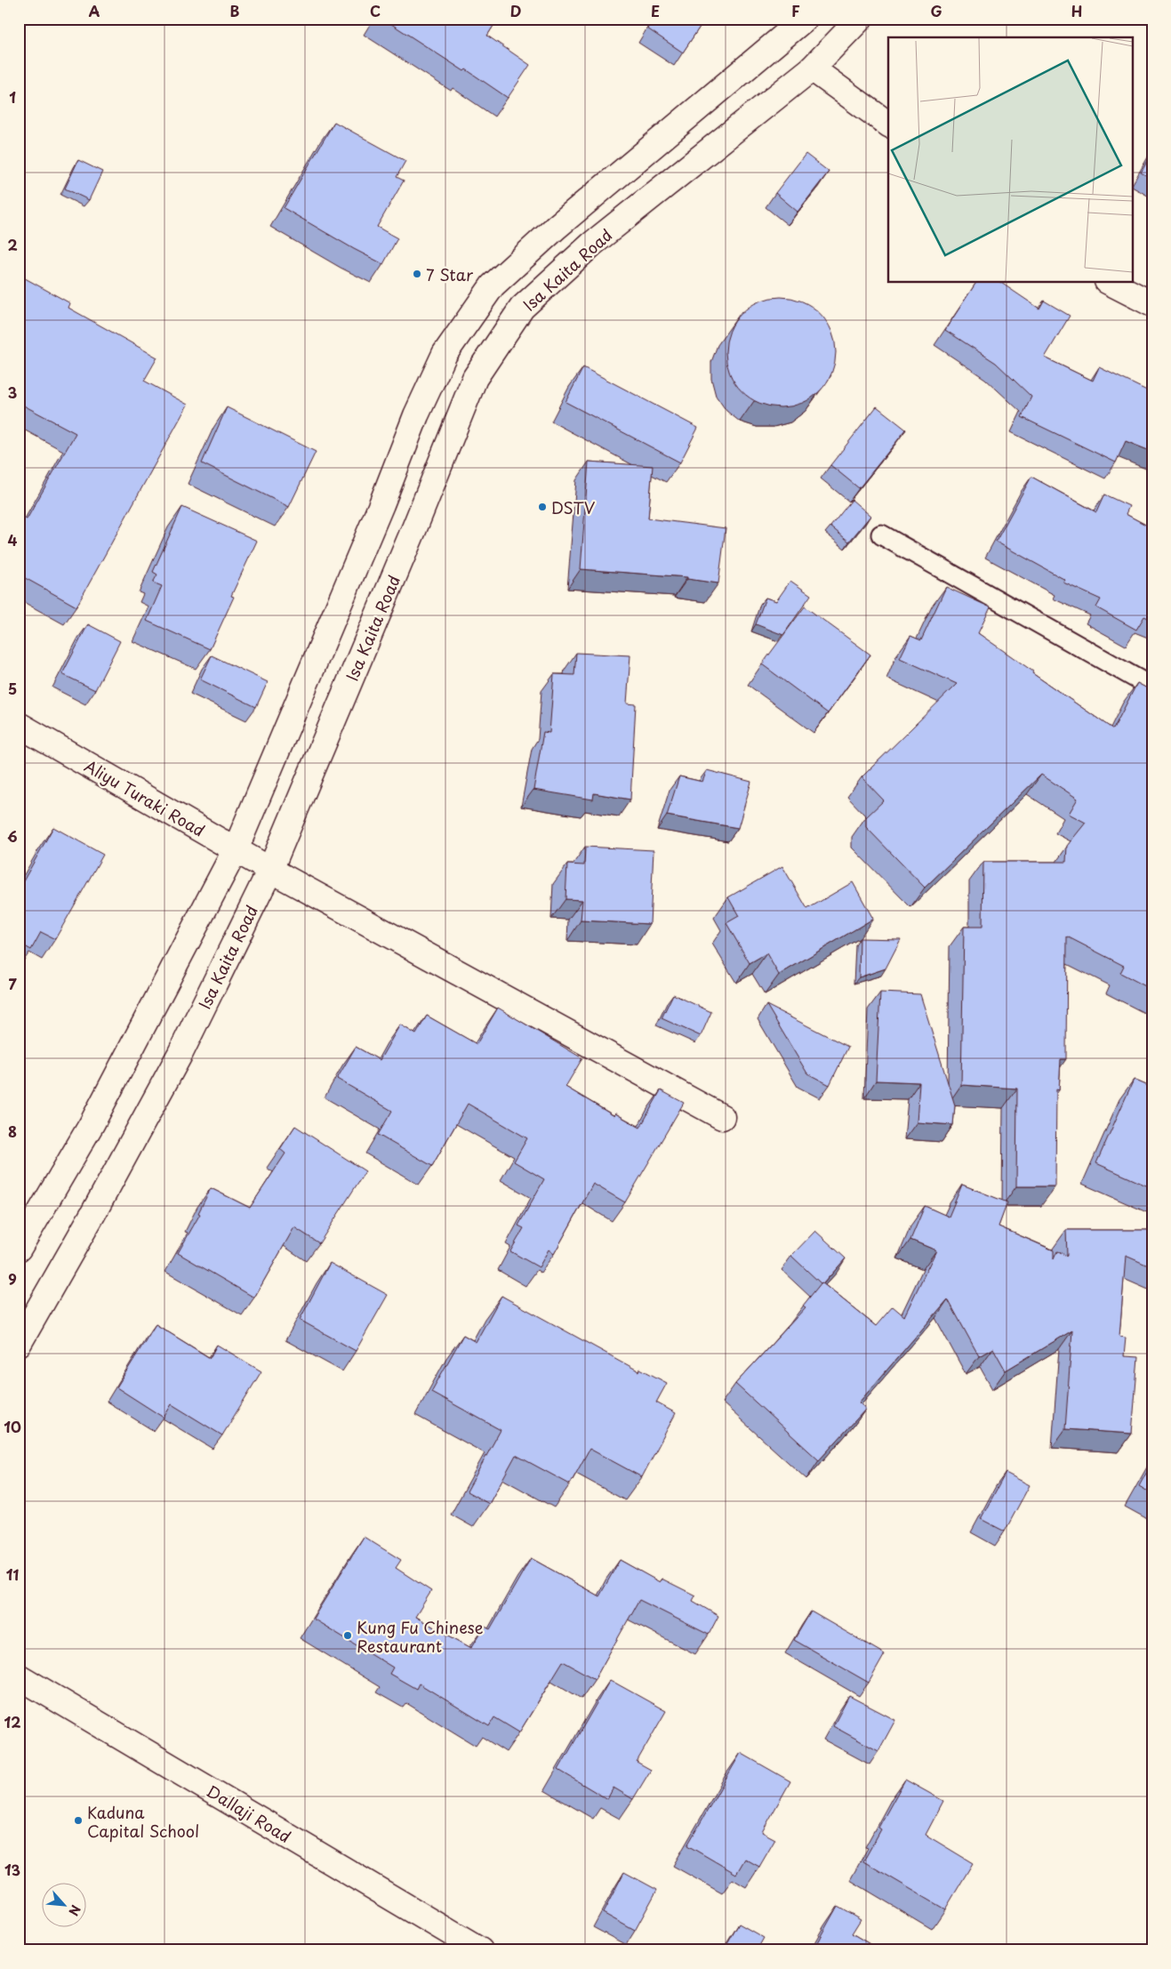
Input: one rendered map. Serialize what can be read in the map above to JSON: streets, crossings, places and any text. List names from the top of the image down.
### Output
{
  "streets": {
    "main road": ["Isa Kaita Road", "Aliyu Turaki Road", "Dallaji Road"]
  },
  "crossings": [
    ["Isa Kaita Road", "Aliyu Turaki Road"]
  ],
  "places": [
    "7 Star",
    "DSTV",
    "Kung Fu Chinese Restaurant",
    "Kaduna Capital School"
  ],
  "north": "bottom right",
  "grid": {
    "columns": [
      "A",
      "B",
      "C",
      "D",
      "E",
      "F",
      "G",
      "H"
    ],
    "rows": [
      "1",
      "2",
      "3",
      "4",
      "5",
      "6",
      "7",
      "8",
      "9",
      "10",
      "11",
      "12",
      "13"
    ]
  }
}
